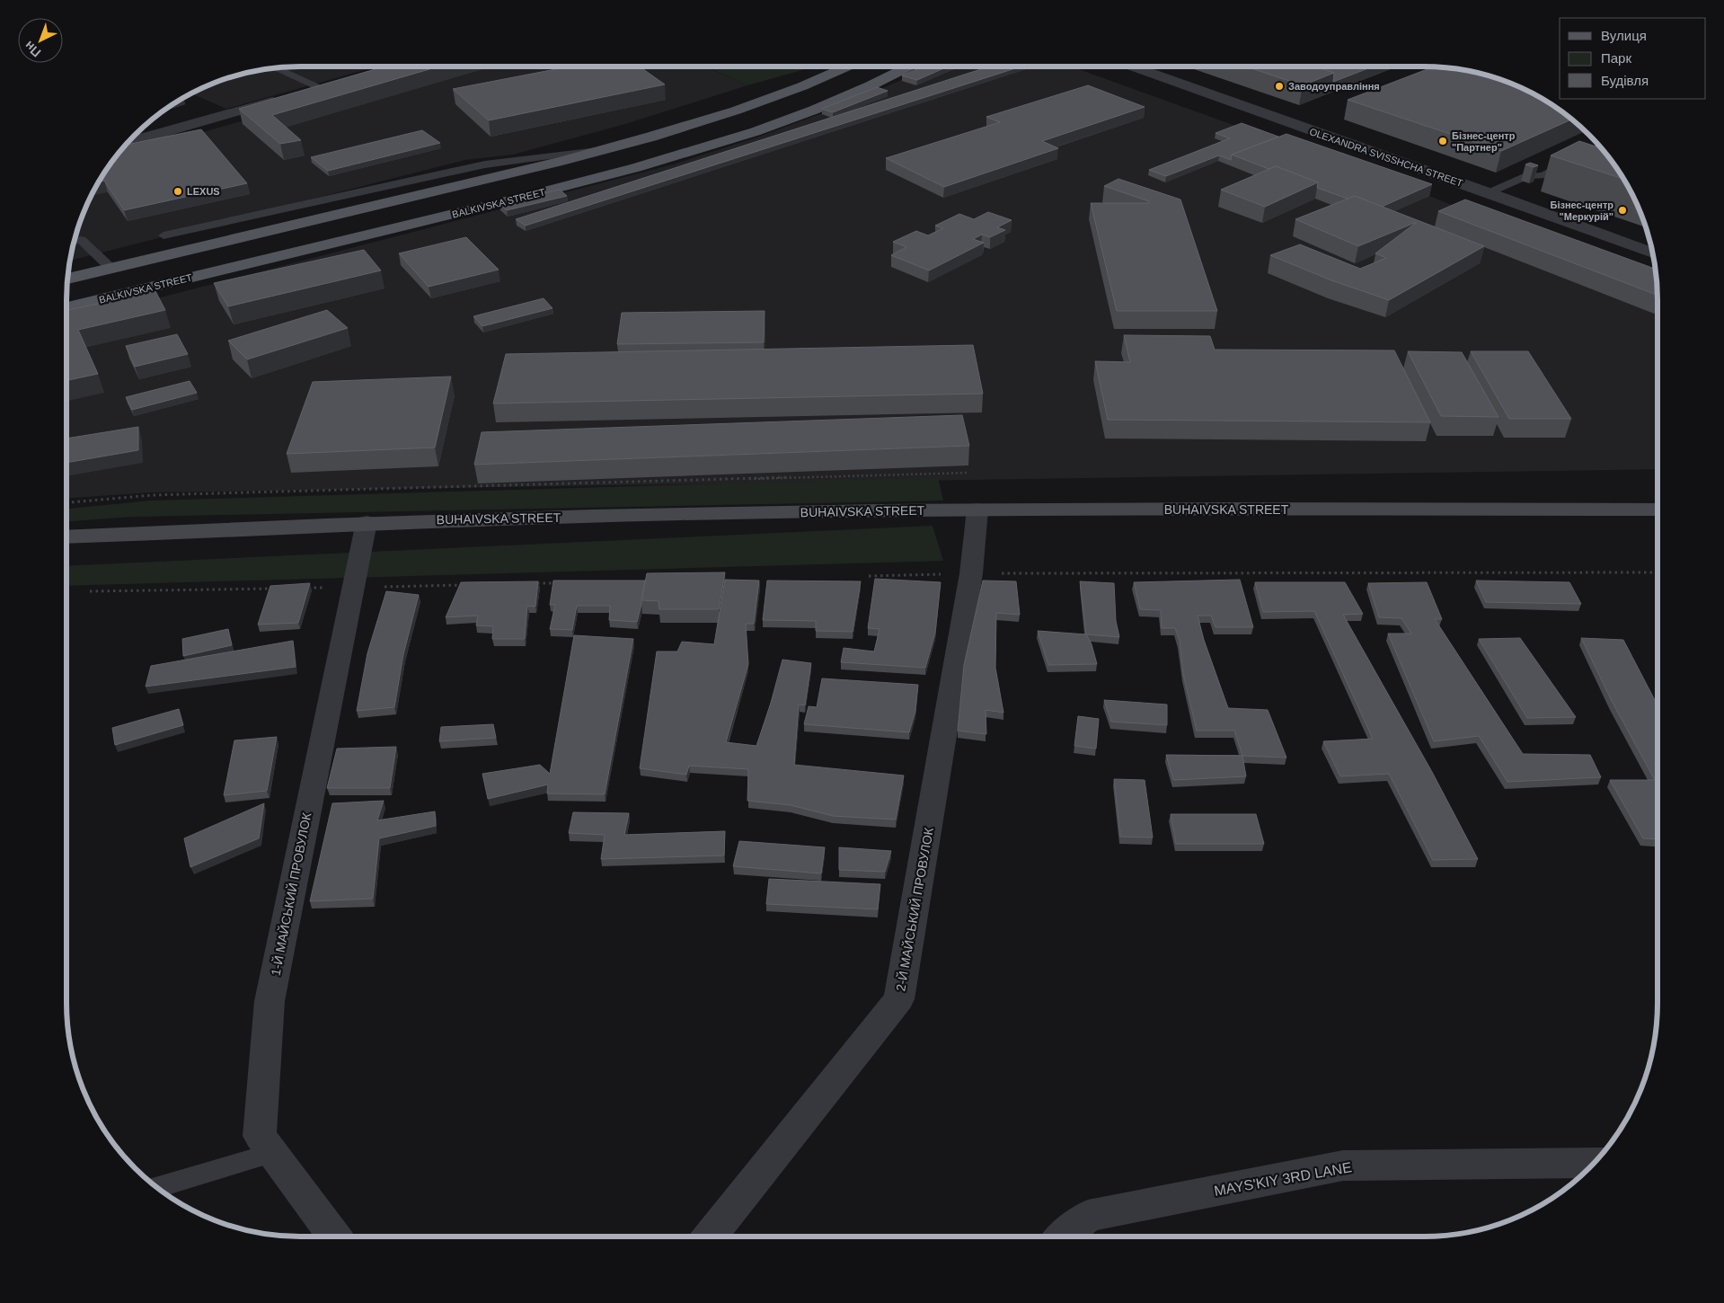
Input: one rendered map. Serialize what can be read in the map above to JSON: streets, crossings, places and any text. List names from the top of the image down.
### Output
{
  "streets": {
    "main road": ["BALKIVSKA STREET", "BUHAIVSKA STREET"],
    "street": [
      "OLEXANDRA SVISSHCHA STREET",
      "1-Й МАЙСЬКИЙ ПРОВУЛОК",
      "2-Й МАЙСЬКИЙ ПРОВУЛОК",
      "MAYS'KIY 3RD LANE"
    ]
  },
  "crossings": [
    ["BUHAIVSKA STREET", "1-Й МАЙСЬКИЙ ПРОВУЛОК"],
    ["BUHAIVSKA STREET", "2-Й МАЙСЬКИЙ ПРОВУЛОК"]
  ],
  "places": [
    "Заводоуправління",
    "Бізнес-центр \"Партнер\"",
    "LEXUS",
    "Бізнес-центр \"Меркурій\""
  ],
  "legend": ["Вулиця", "Парк", "Будівля"],
  "north": "bottom left"
}
